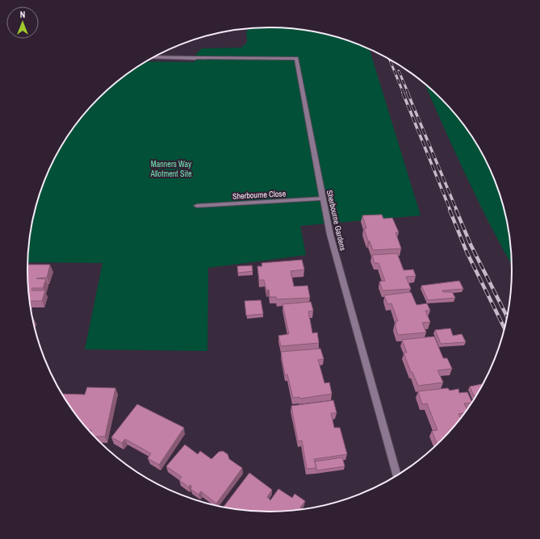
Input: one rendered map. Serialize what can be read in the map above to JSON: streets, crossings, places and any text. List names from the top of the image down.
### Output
{
  "streets": {
    "street": ["Sherbourne Close", "Sherbourne Gardens"]
  },
  "crossings": [
    ["Sherbourne Close", "Sherbourne Gardens"]
  ],
  "parks": ["Manners Way Allotment Site"],
  "north": "top"
}
